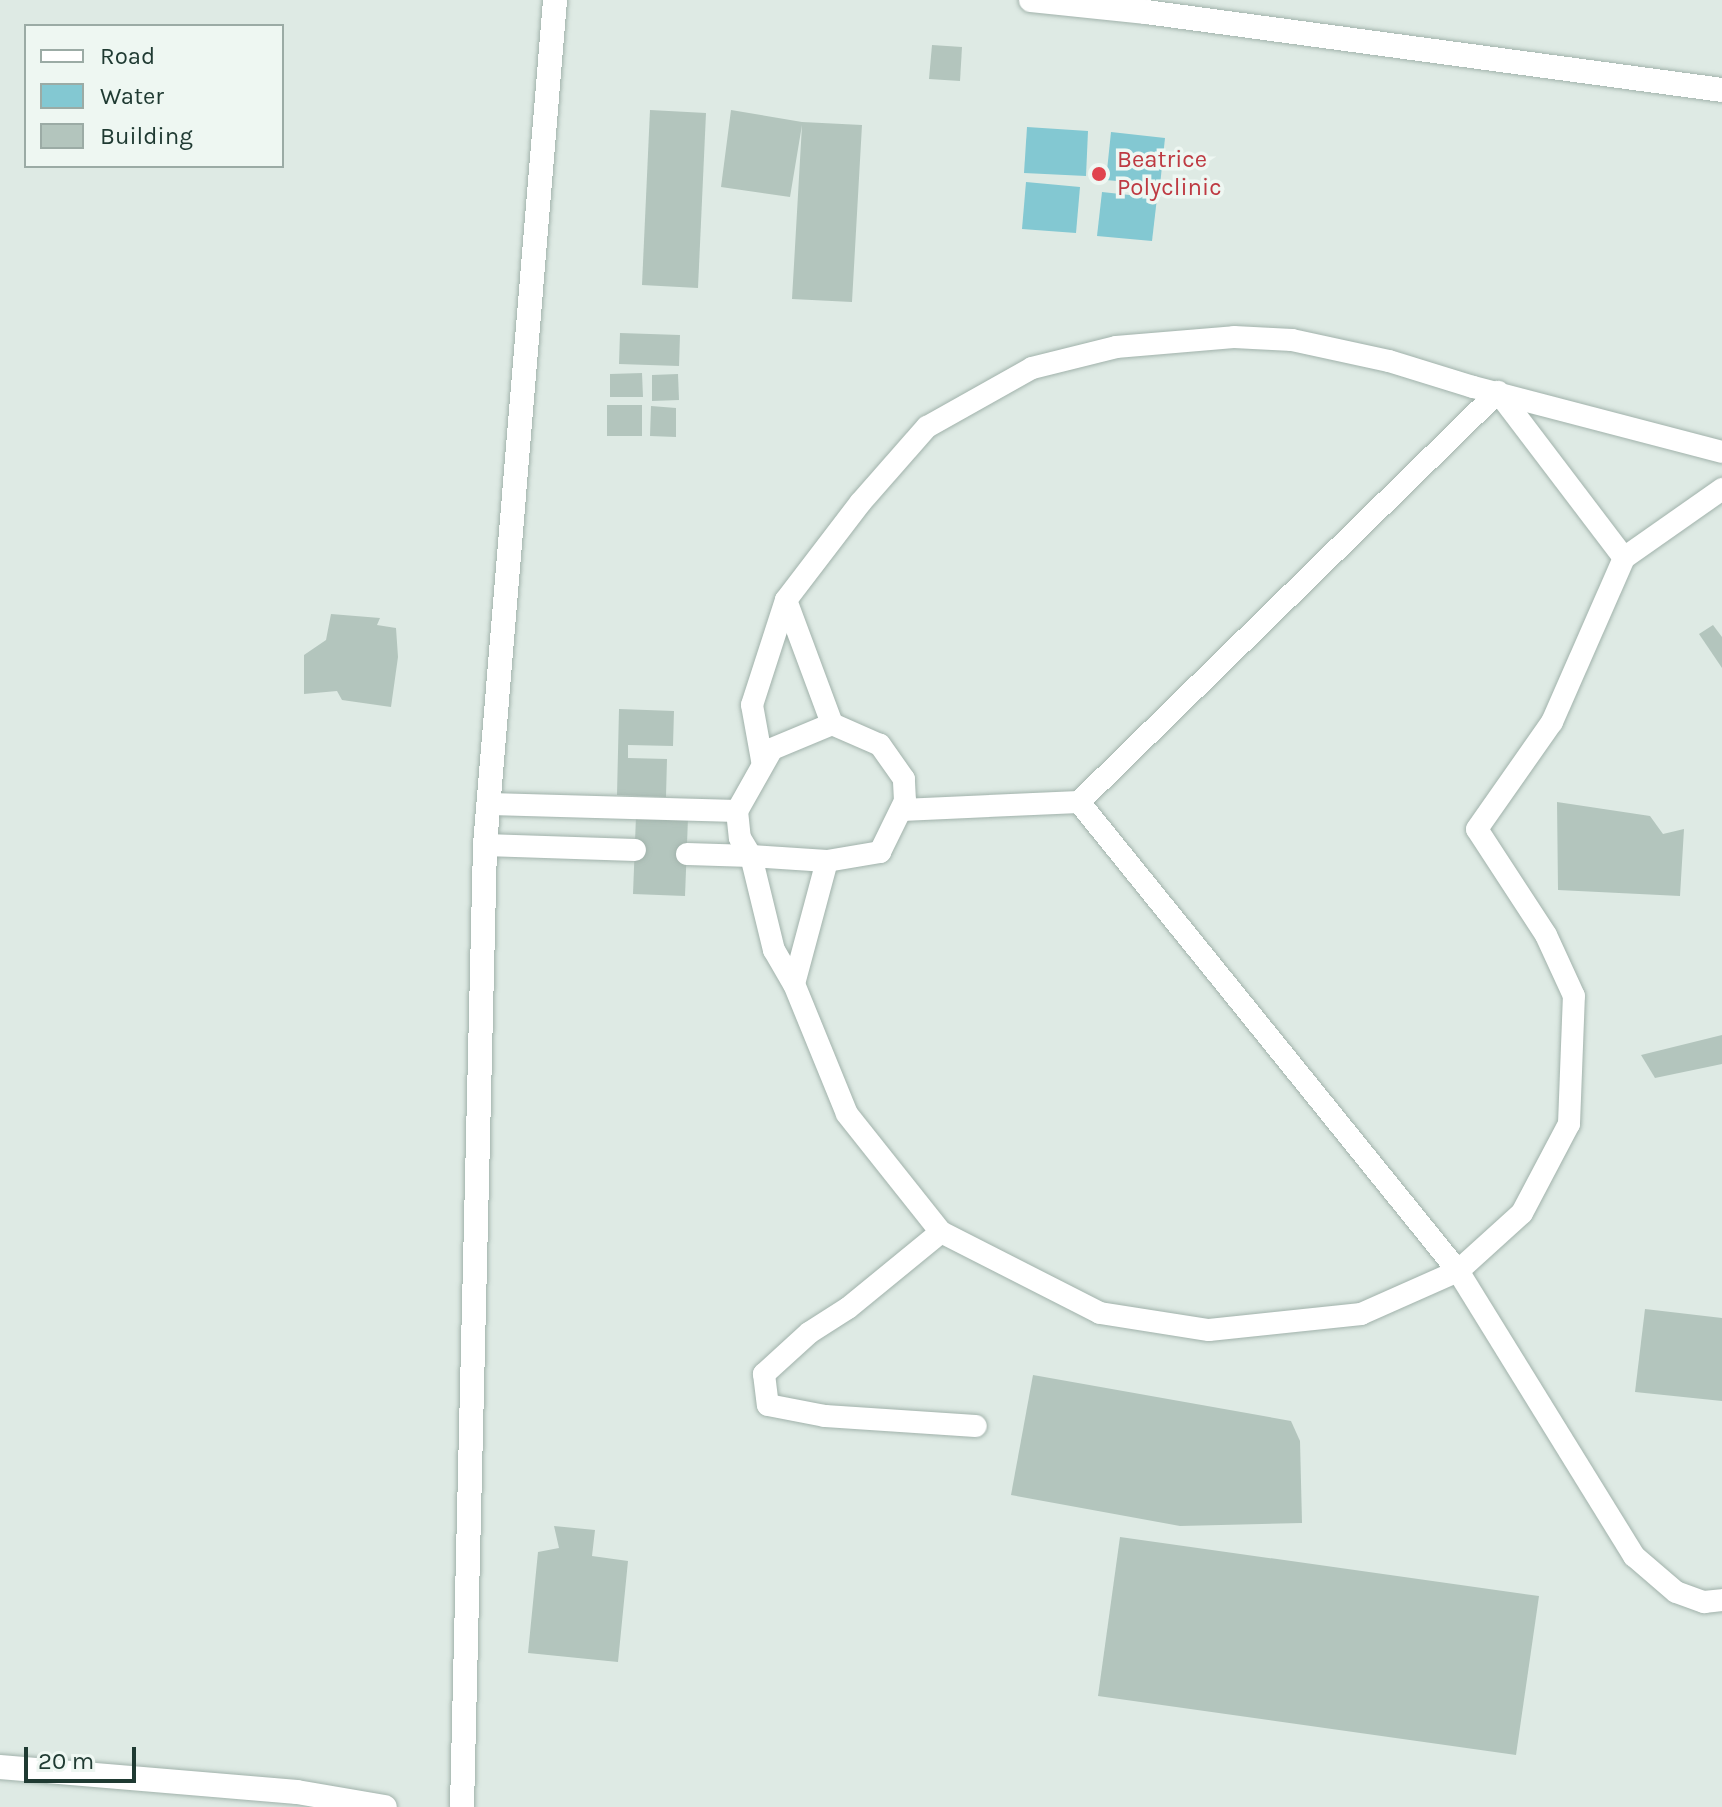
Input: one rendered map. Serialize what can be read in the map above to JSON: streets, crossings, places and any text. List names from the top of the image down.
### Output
{
  "places": ["Beatrice Polyclinic"],
  "legend": ["Road", "Water", "Building"],
  "scale_bar": "20 m"
}
